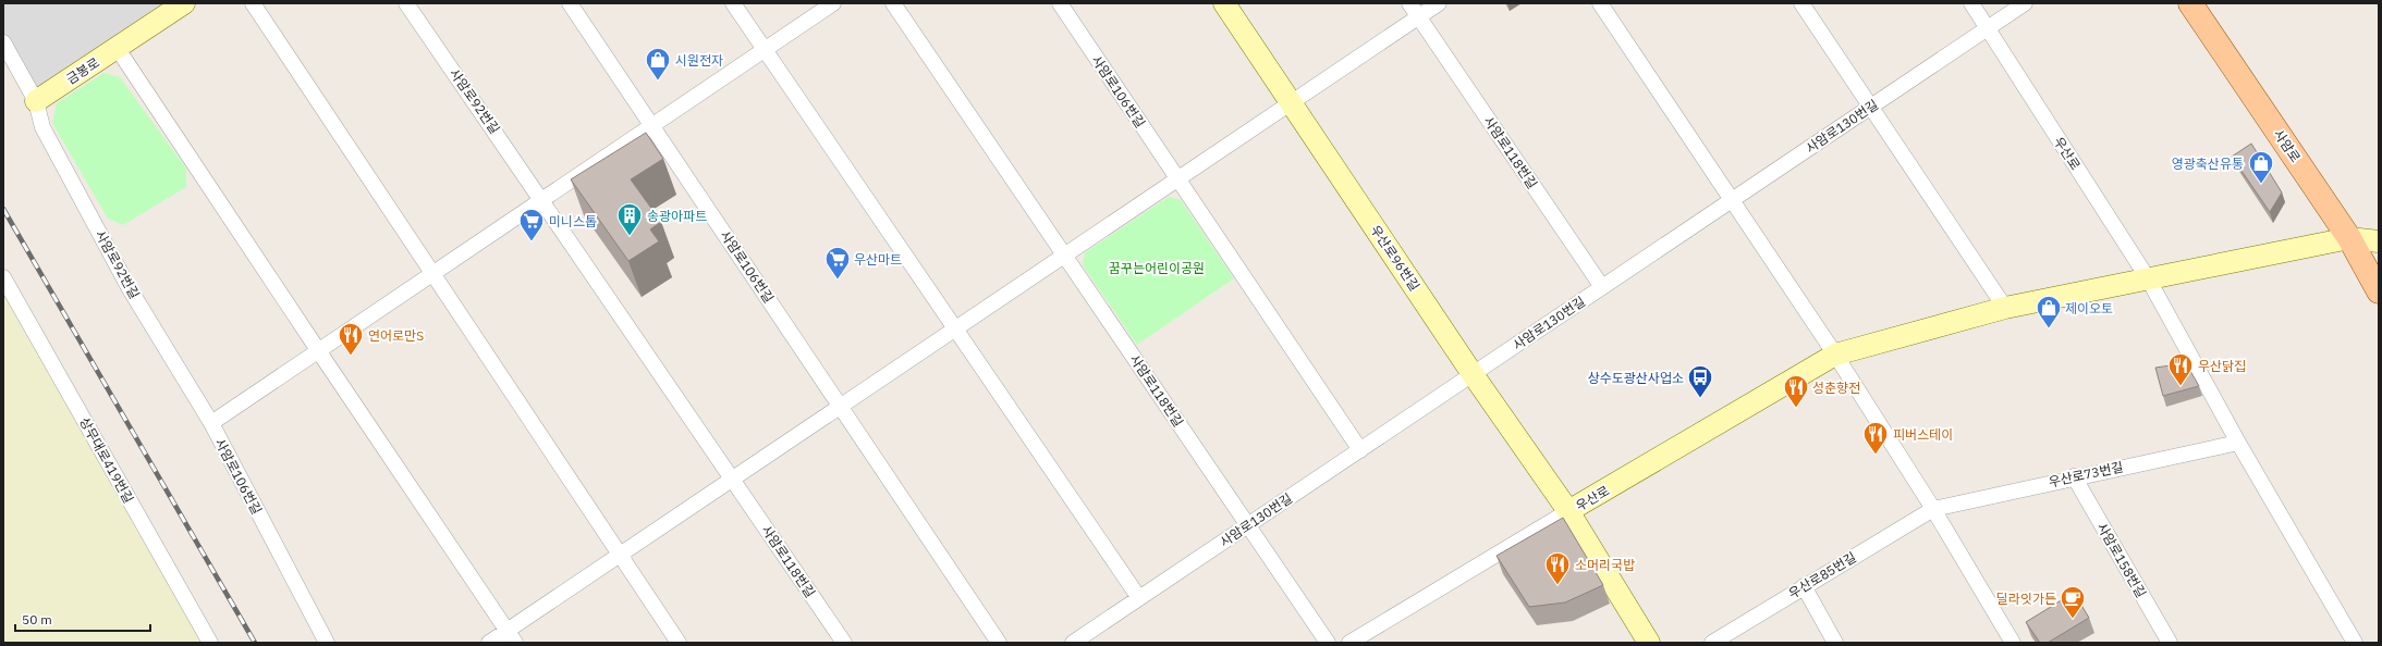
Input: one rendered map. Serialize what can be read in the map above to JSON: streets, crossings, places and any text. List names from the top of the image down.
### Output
{
  "streets": {
    "main road": ["사암로"],
    "street": [
      "금봉로",
      "사암로106번길",
      "사암로92번길",
      "사암로130번길",
      "사암로118번길",
      "우산로",
      "우산로96번길",
      "상무대로419번길",
      "우산로73번길",
      "사암로158번길",
      "우산로85번길"
    ]
  },
  "crossings": [
    ["금봉로", "사암로92번길"],
    ["사암로106번길", "사암로92번길"],
    ["사암로130번길", "사암로118번길"],
    ["사암로130번길", "우산로"],
    ["사암로130번길", "우산로96번길"],
    ["사암로", "우산로"],
    ["우산로", "우산로96번길"],
    ["우산로73번길", "사암로158번길"],
    ["우산로73번길", "우산로85번길"]
  ],
  "parks": ["꿈꾸는어린이공원"],
  "places": {
    "shop": ["시원전자", "영광축산유통", "제이오토"],
    "building": ["송광아파트"],
    "supermarket": ["미니스톱", "우산마트"],
    "restaurant": [
      "연어로만S",
      "우산닭집",
      "성춘향전",
      "피버스테이",
      "소머리국밥"
    ],
    "bus stop": ["상수도광산사업소"],
    "cafe": ["딜라잇가든"]
  },
  "scale_bar": "50 m"
}
